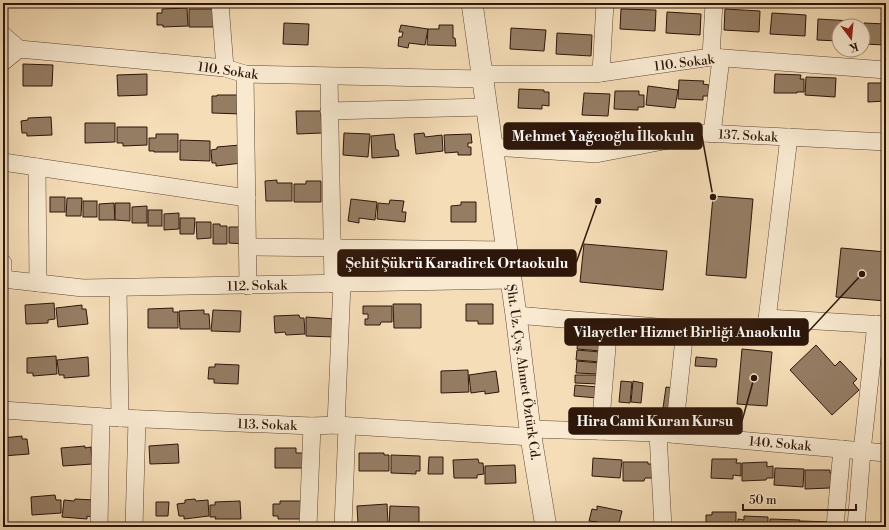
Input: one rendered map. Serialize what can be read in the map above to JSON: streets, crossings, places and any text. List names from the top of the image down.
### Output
{
  "streets": {
    "street": [
      "110. Sokak",
      "137. Sokak",
      "112. Sokak",
      "Şht. Uz. Çvş. Ahmet Öztürk Cd.",
      "113. Sokak",
      "140. Sokak"
    ]
  },
  "crossings": [
    ["110. Sokak", "Şht. Uz. Çvş. Ahmet Öztürk Cd."],
    ["137. Sokak", "Şht. Uz. Çvş. Ahmet Öztürk Cd."],
    ["112. Sokak", "Şht. Uz. Çvş. Ahmet Öztürk Cd."],
    ["Şht. Uz. Çvş. Ahmet Öztürk Cd.", "113. Sokak"],
    ["Şht. Uz. Çvş. Ahmet Öztürk Cd.", "140. Sokak"],
    ["113. Sokak", "140. Sokak"]
  ],
  "places": [
    "Mehmet Yağcıoğlu İlkokulu",
    "Şehit Şükrü Karadirek Ortaokulu",
    "Vilayetler Hizmet Birliği Anaokulu",
    "Hira Cami Kuran Kursu"
  ],
  "scale_bar": "50 m",
  "north": "bottom"
}
